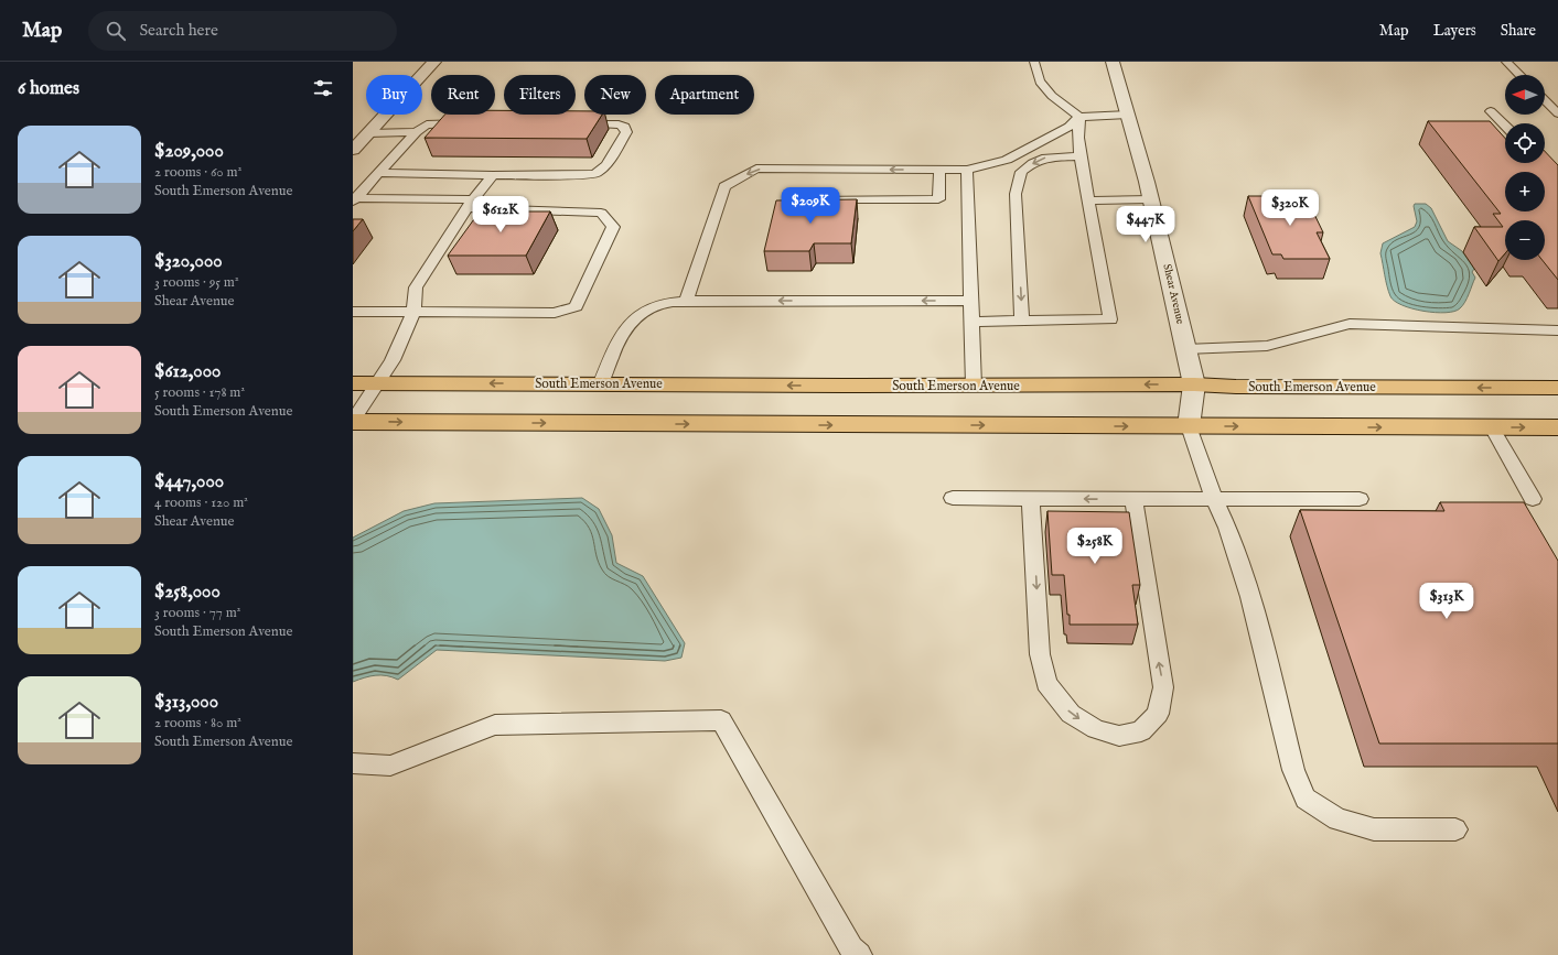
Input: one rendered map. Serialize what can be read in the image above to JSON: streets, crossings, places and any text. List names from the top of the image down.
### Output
{
  "streets": {
    "main road": ["South Emerson Avenue"],
    "street": ["Shear Avenue"]
  },
  "crossings": [
    ["Shear Avenue", "South Emerson Avenue"]
  ],
  "north": "left",
  "page": {
    "header": "Map",
    "search": "Search here",
    "nav": ["Map", "Layers", "Share"],
    "heading": "6 homes",
    "map_buttons": ["+", "−"],
    "chip": [
      "Buy",
      "Rent",
      "Filters",
      "New",
      "Apartment"
    ],
    "list": [
      {
        "name": "$209,000",
        "note": "2 rooms · 60 m² · South Emerson Avenue"
      },
      {
        "name": "$320,000",
        "note": "3 rooms · 95 m² · Shear Avenue"
      },
      {
        "name": "$612,000",
        "note": "5 rooms · 178 m² · South Emerson Avenue"
      },
      {
        "name": "$447,000",
        "note": "4 rooms · 120 m² · Shear Avenue"
      },
      {
        "name": "$258,000",
        "note": "3 rooms · 77 m² · South Emerson Avenue"
      },
      {
        "name": "$313,000",
        "note": "2 rooms · 80 m² · South Emerson Avenue"
      }
    ],
    "price": [
      "$209K",
      "$320K",
      "$612K",
      "$447K",
      "$258K",
      "$313K"
    ]
  }
}
